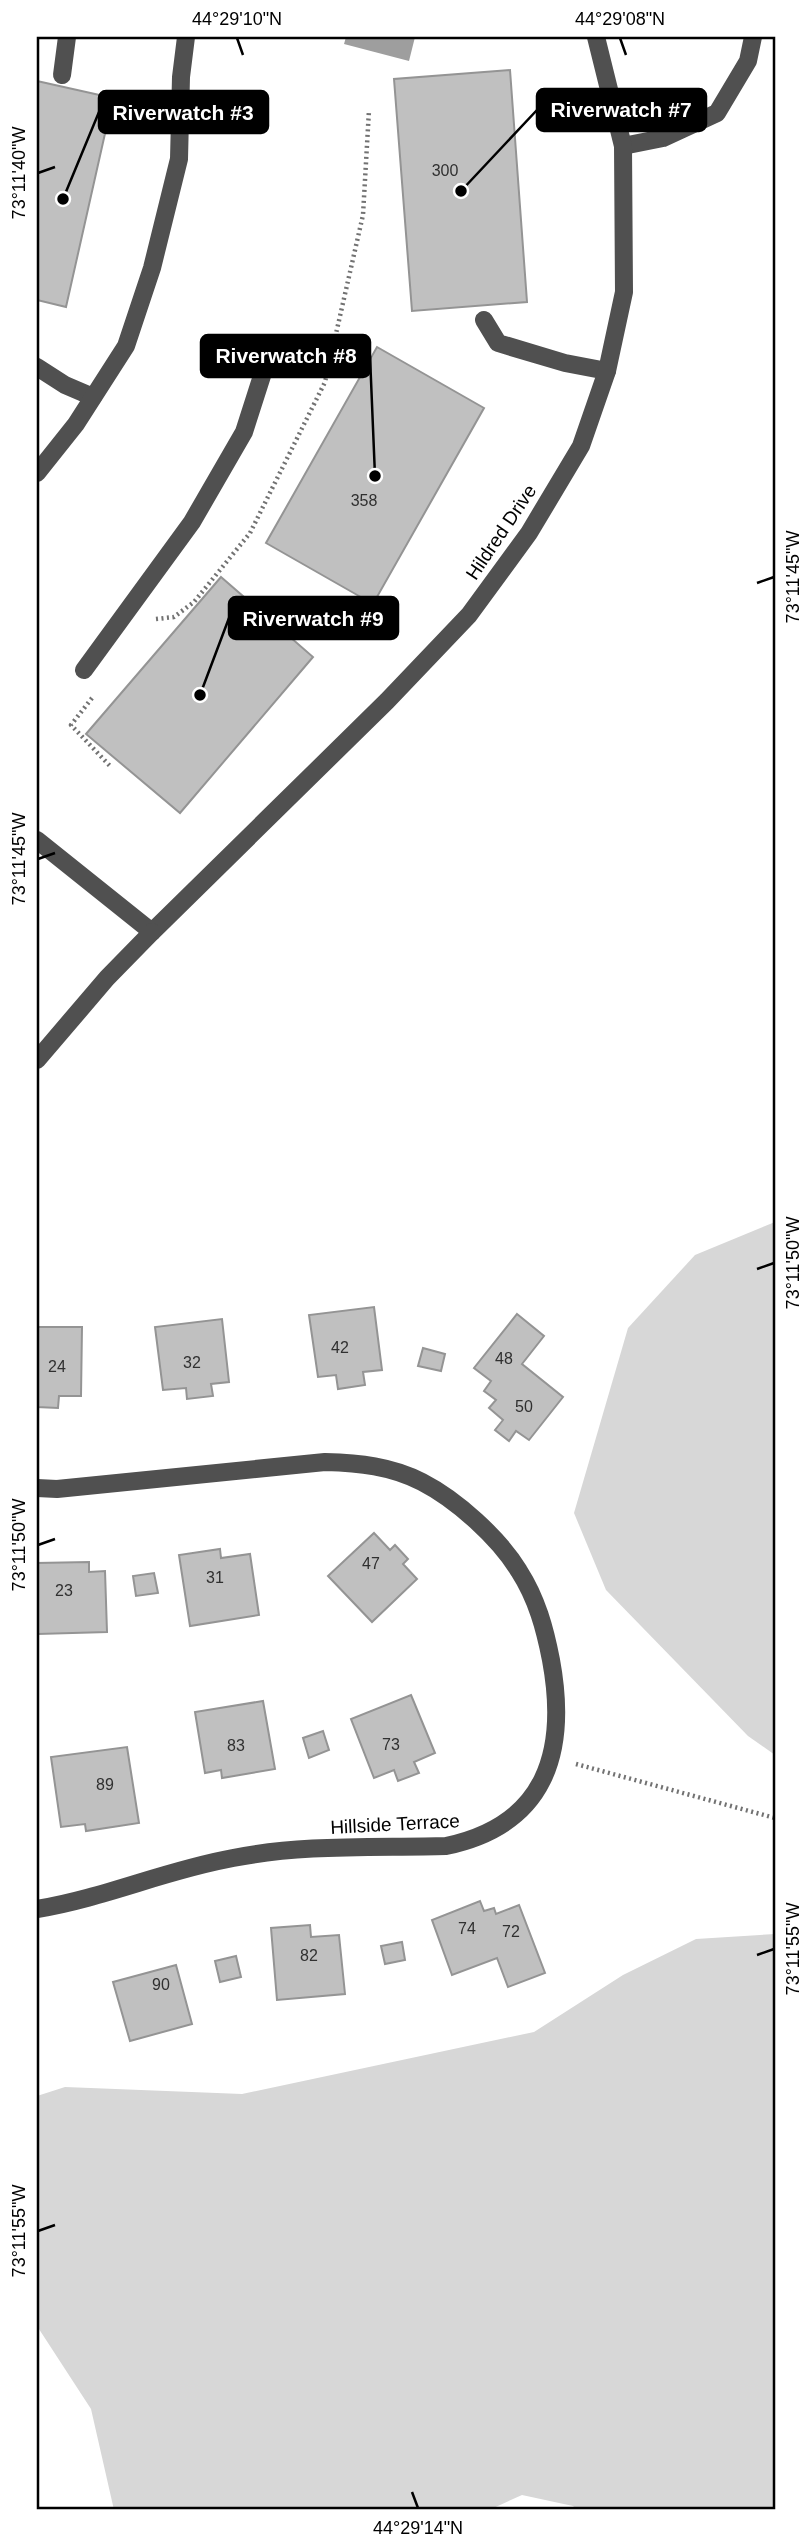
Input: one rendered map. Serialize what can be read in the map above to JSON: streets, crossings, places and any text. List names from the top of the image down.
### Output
{
  "streets": {
    "street": ["Hildred Drive", "Hillside Terrace"]
  },
  "places": [
    "Riverwatch #7",
    "Riverwatch #3",
    "Riverwatch #8",
    "Riverwatch #9"
  ],
  "house_numbers": [
    "300",
    "358",
    "42",
    "48",
    "32",
    "24",
    "50",
    "47",
    "31",
    "23",
    "73",
    "83",
    "89",
    "74",
    "72",
    "82",
    "90"
  ],
  "coordinates": [
    "44°29'10\"N",
    "44°29'08\"N",
    "73°11'40\"W",
    "73°11'45\"W",
    "73°11'50\"W",
    "73°11'55\"W",
    "44°29'14\"N"
  ]
}
